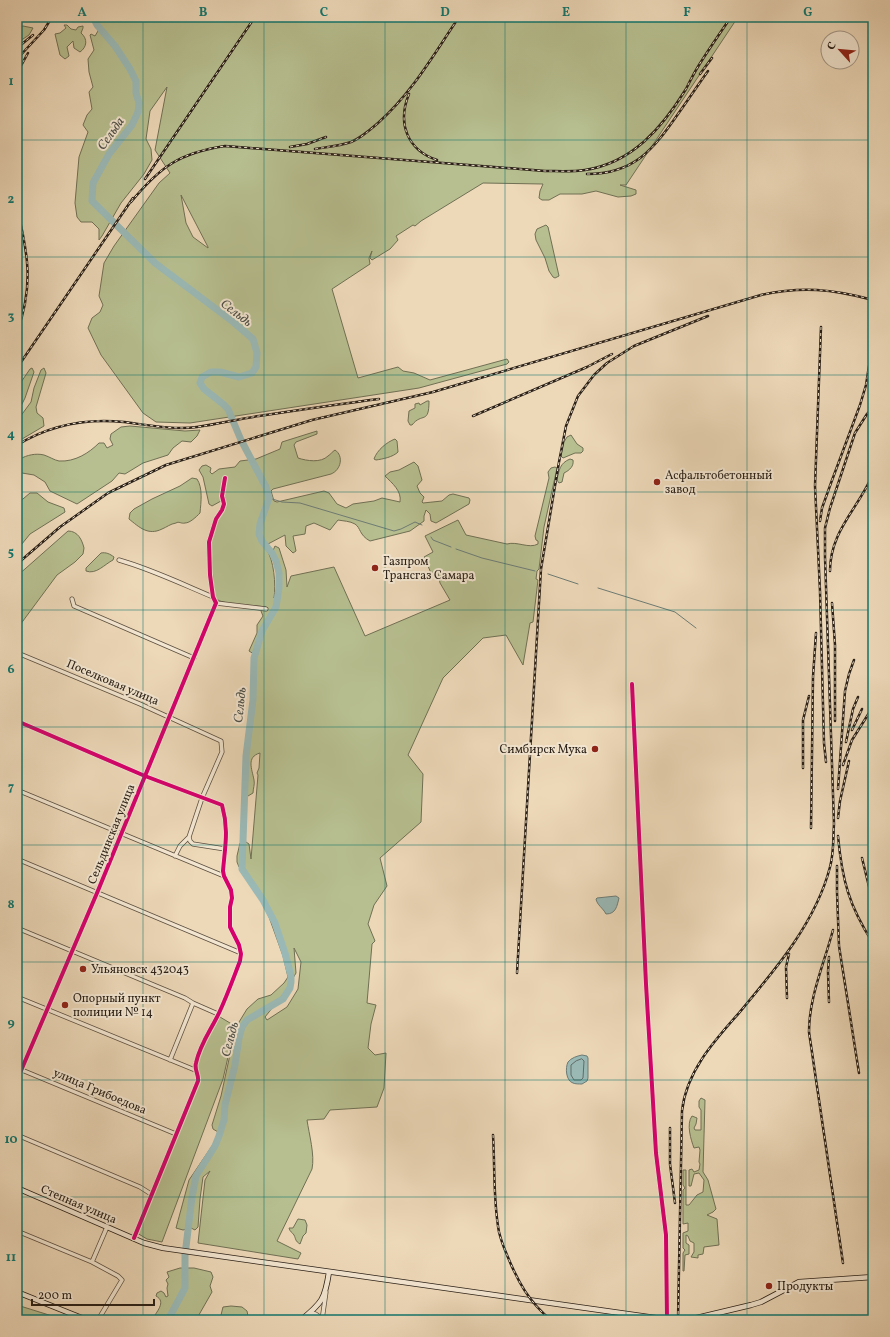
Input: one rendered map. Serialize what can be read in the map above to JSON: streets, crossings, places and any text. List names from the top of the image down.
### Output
{
  "streets": {
    "main road": ["Степная улица"],
    "street": ["Поселковая улица", "Сельдинская улица", "улица Грибоедова"]
  },
  "crossings": [
    ["Поселковая улица", "Сельдинская улица"],
    ["Сельдинская улица", "улица Грибоедова"]
  ],
  "water": ["Сельда", "Сельдь"],
  "places": [
    "Асфальтобетонный завод",
    "Газпром Трансгаз Самара",
    "Симбирск Мука",
    "Ульяновск 432043",
    "Опорный пункт полиции № 14",
    "Продукты"
  ],
  "scale_bar": "200 m",
  "north": "top left",
  "grid": {
    "columns": [
      "A",
      "B",
      "C",
      "D",
      "E",
      "F",
      "G"
    ],
    "rows": [
      "1",
      "2",
      "3",
      "4",
      "5",
      "6",
      "7",
      "8",
      "9",
      "10",
      "11"
    ]
  }
}
